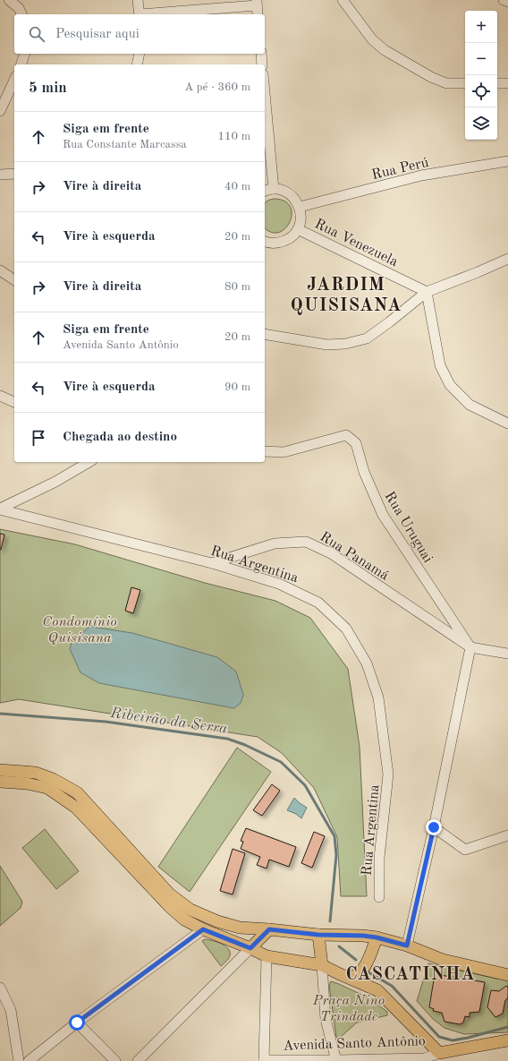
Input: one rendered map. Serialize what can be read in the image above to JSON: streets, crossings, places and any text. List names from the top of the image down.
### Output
{
  "streets": {
    "main road": ["Avenida Santo Antônio"],
    "street": [
      "Rua Perú",
      "Rua Venezuela",
      "Rua Uruguai",
      "Rua Panamá",
      "Rua Argentina"
    ]
  },
  "crossings": [
    ["Rua Uruguai", "Rua Panamá"],
    ["Rua Panamá", "Rua Argentina"]
  ],
  "districts": ["JARDIM QUISISANA", "CASCATINHA"],
  "water": ["Ribeirão da Serra"],
  "parks": ["Condomínio Quisisana", "Praça Nino Trindade"],
  "page": {
    "map_buttons": ["+", "−"],
    "search": "Pesquisar aqui",
    "heading": ["5 min", "A pé · 360 m"],
    "list": [
      ["Siga em frente", "Rua Constante Marcassa", "110 m"],
      ["Vire à direita", "40 m"],
      ["Vire à esquerda", "20 m"],
      ["Vire à direita", "80 m"],
      ["Siga em frente", "Avenida Santo Antônio", "20 m"],
      ["Vire à esquerda", "90 m"],
      "Chegada ao destino"
    ]
  }
}
